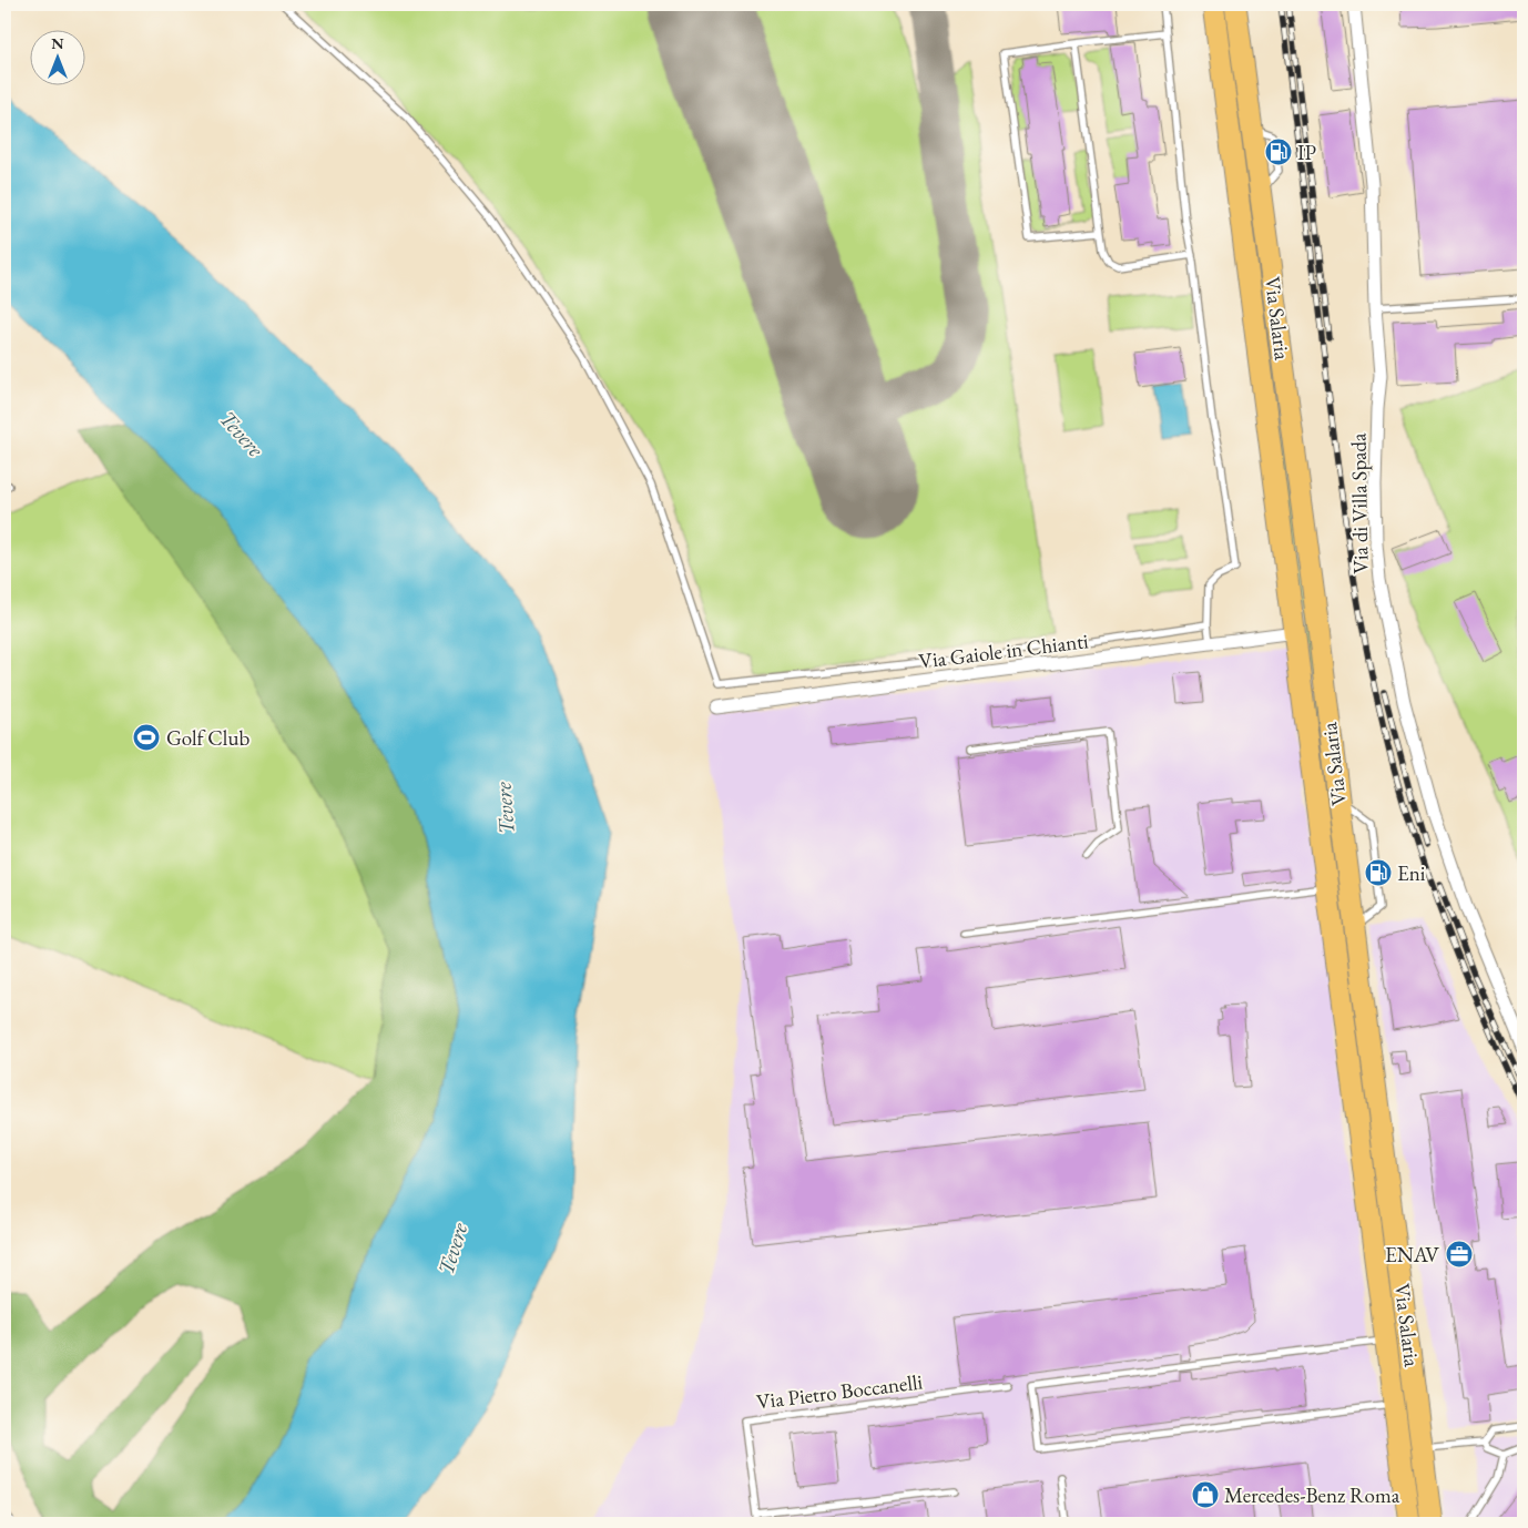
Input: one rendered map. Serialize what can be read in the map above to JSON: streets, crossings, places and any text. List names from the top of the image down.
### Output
{
  "streets": {
    "main road": ["Via Salaria"],
    "street": ["Via di Villa Spada", "Via Gaiole in Chianti"],
    "lane": ["Via Pietro Boccanelli"]
  },
  "crossings": [
    ["Via Salaria", "Via Gaiole in Chianti"]
  ],
  "water": ["Tevere"],
  "places": {
    "fuel station": ["IP", "Eni"],
    "sports": ["Golf Club"],
    "office": ["ENAV"],
    "shop": ["Mercedes-Benz Roma"]
  },
  "north": "top"
}
